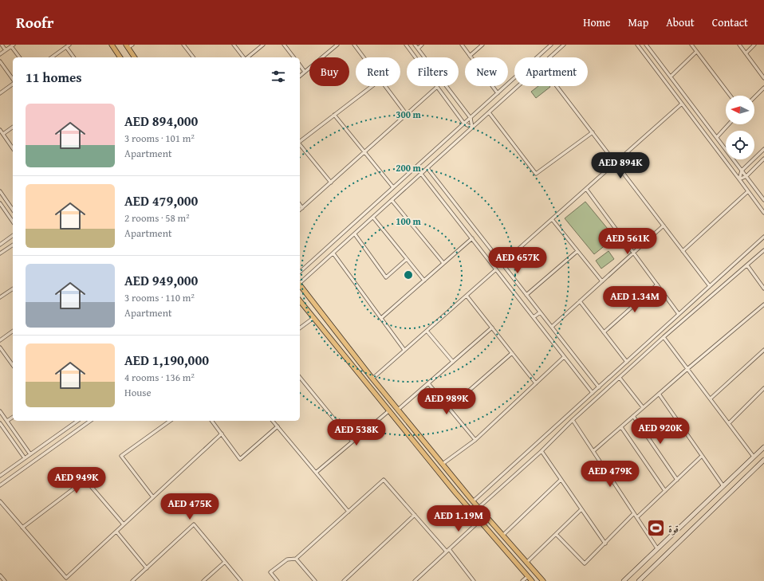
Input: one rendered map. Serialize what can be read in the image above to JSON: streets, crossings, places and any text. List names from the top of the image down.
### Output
{
  "places": {
    "sports": ["قوة"]
  },
  "north": "left",
  "page": {
    "header": "Roofr",
    "nav": [
      "Home",
      "Map",
      "About",
      "Contact"
    ],
    "chip": [
      "Buy",
      "Rent",
      "Filters",
      "New",
      "Apartment"
    ],
    "heading": "11 homes",
    "list": [
      {
        "name": "AED 894,000",
        "note": "3 rooms · 101 m² · Apartment"
      },
      {
        "name": "AED 479,000",
        "note": "2 rooms · 58 m² · Apartment"
      },
      {
        "name": "AED 949,000",
        "note": "3 rooms · 110 m² · Apartment"
      },
      {
        "name": "AED 1,190,000",
        "note": "4 rooms · 136 m² · House"
      }
    ],
    "price": [
      "AED 894K",
      "AED 561K",
      "AED 657K",
      "AED 1.34M",
      "AED 989K",
      "AED 920K",
      "AED 538K",
      "AED 479K",
      "AED 949K",
      "AED 475K",
      "AED 1.19M"
    ]
  },
  "rings": ["300 m", "200 m", "100 m"]
}
